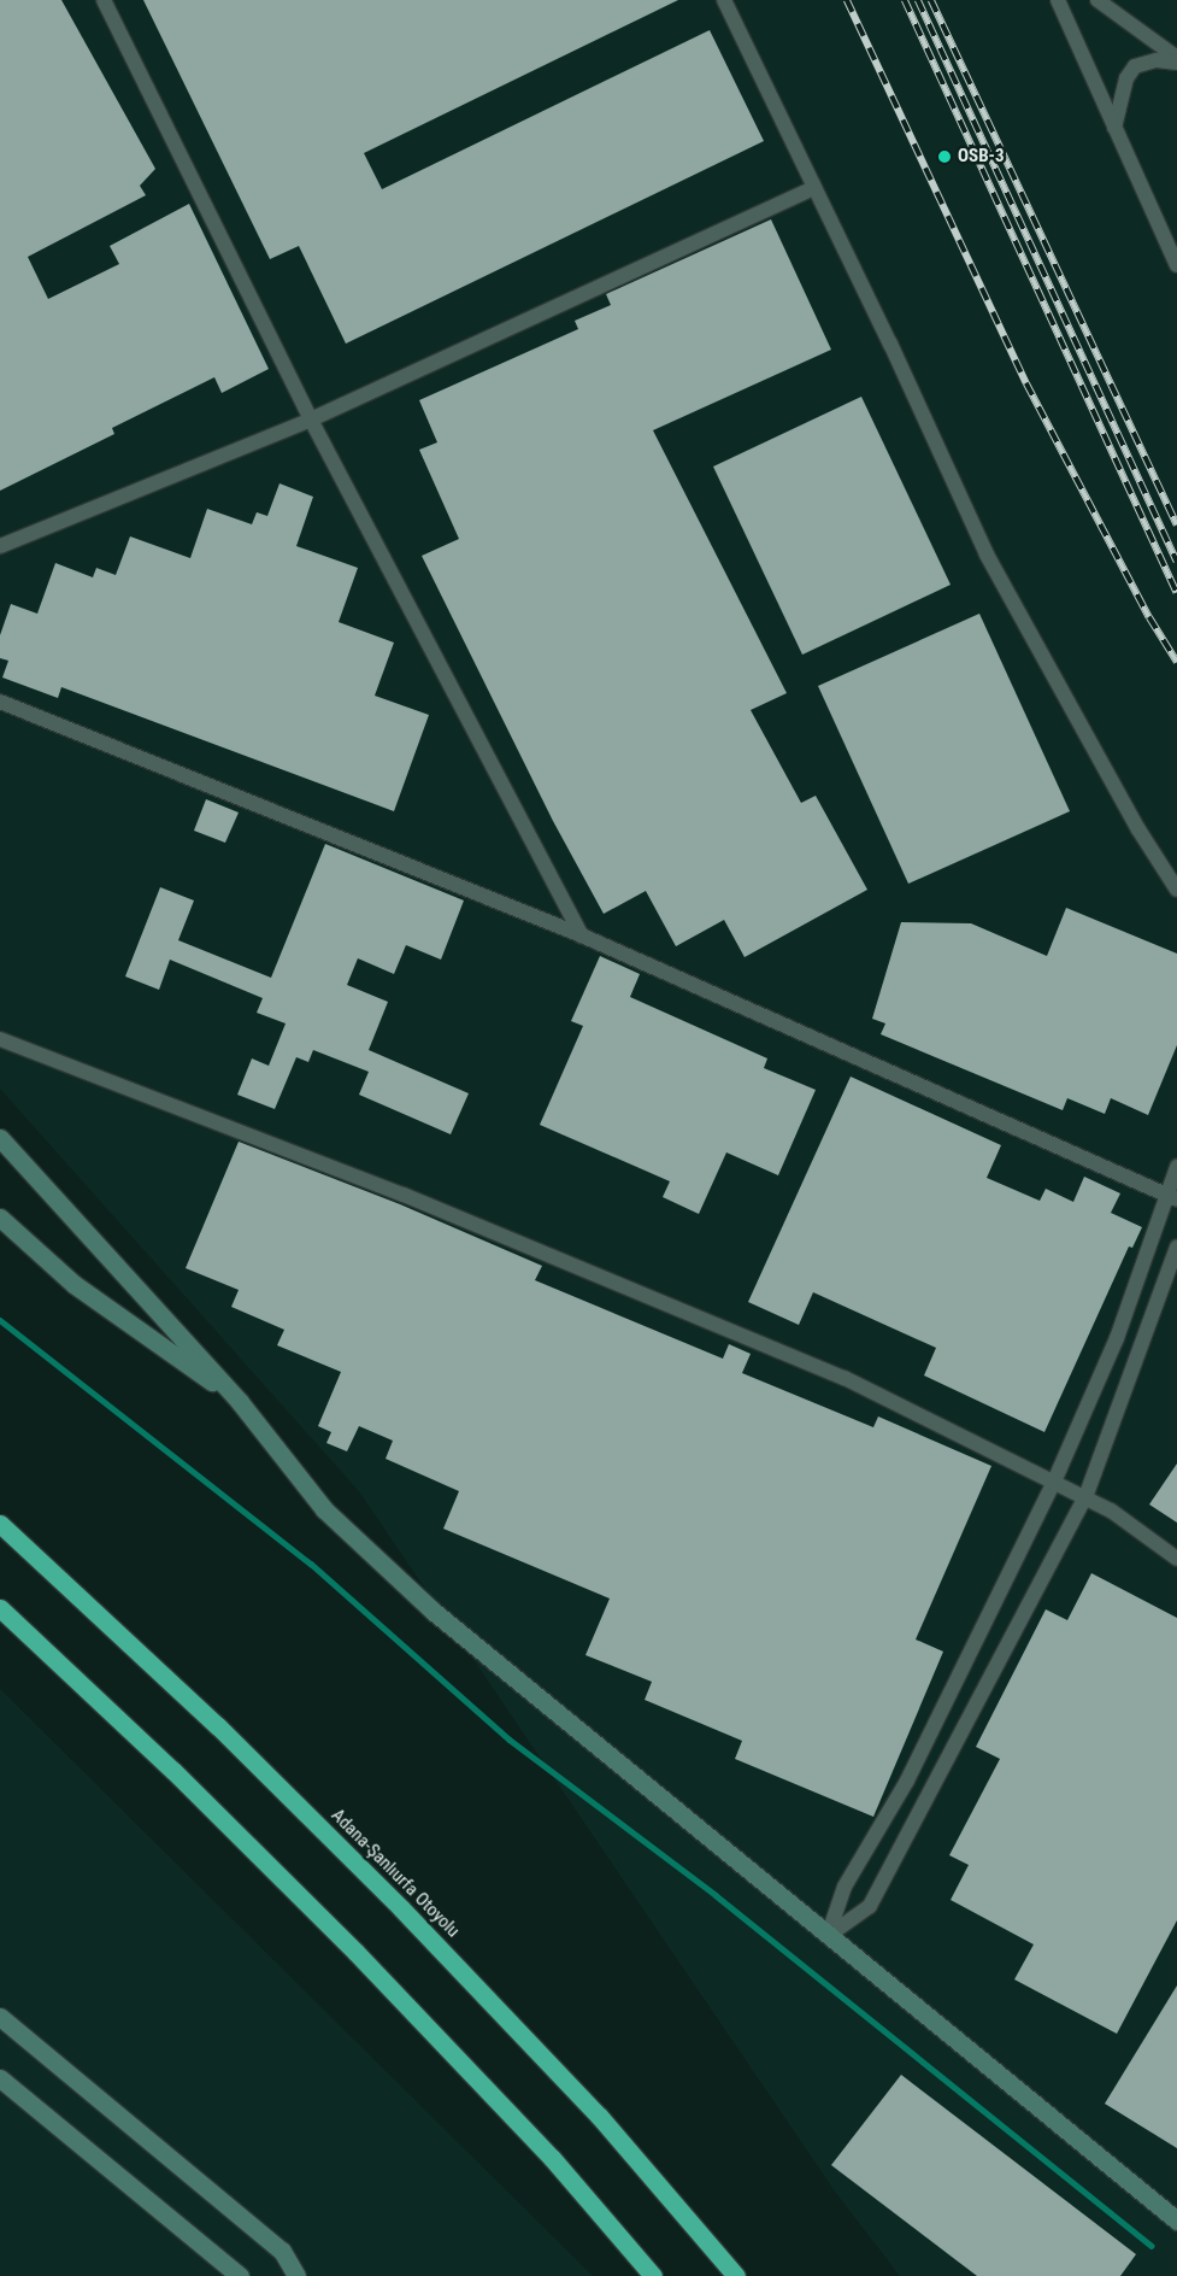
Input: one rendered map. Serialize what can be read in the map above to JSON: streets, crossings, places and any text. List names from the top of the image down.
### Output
{
  "streets": {
    "highway": ["Adana-Şanlıurfa Otoyolu"]
  },
  "places": ["OSB-3"]
}
